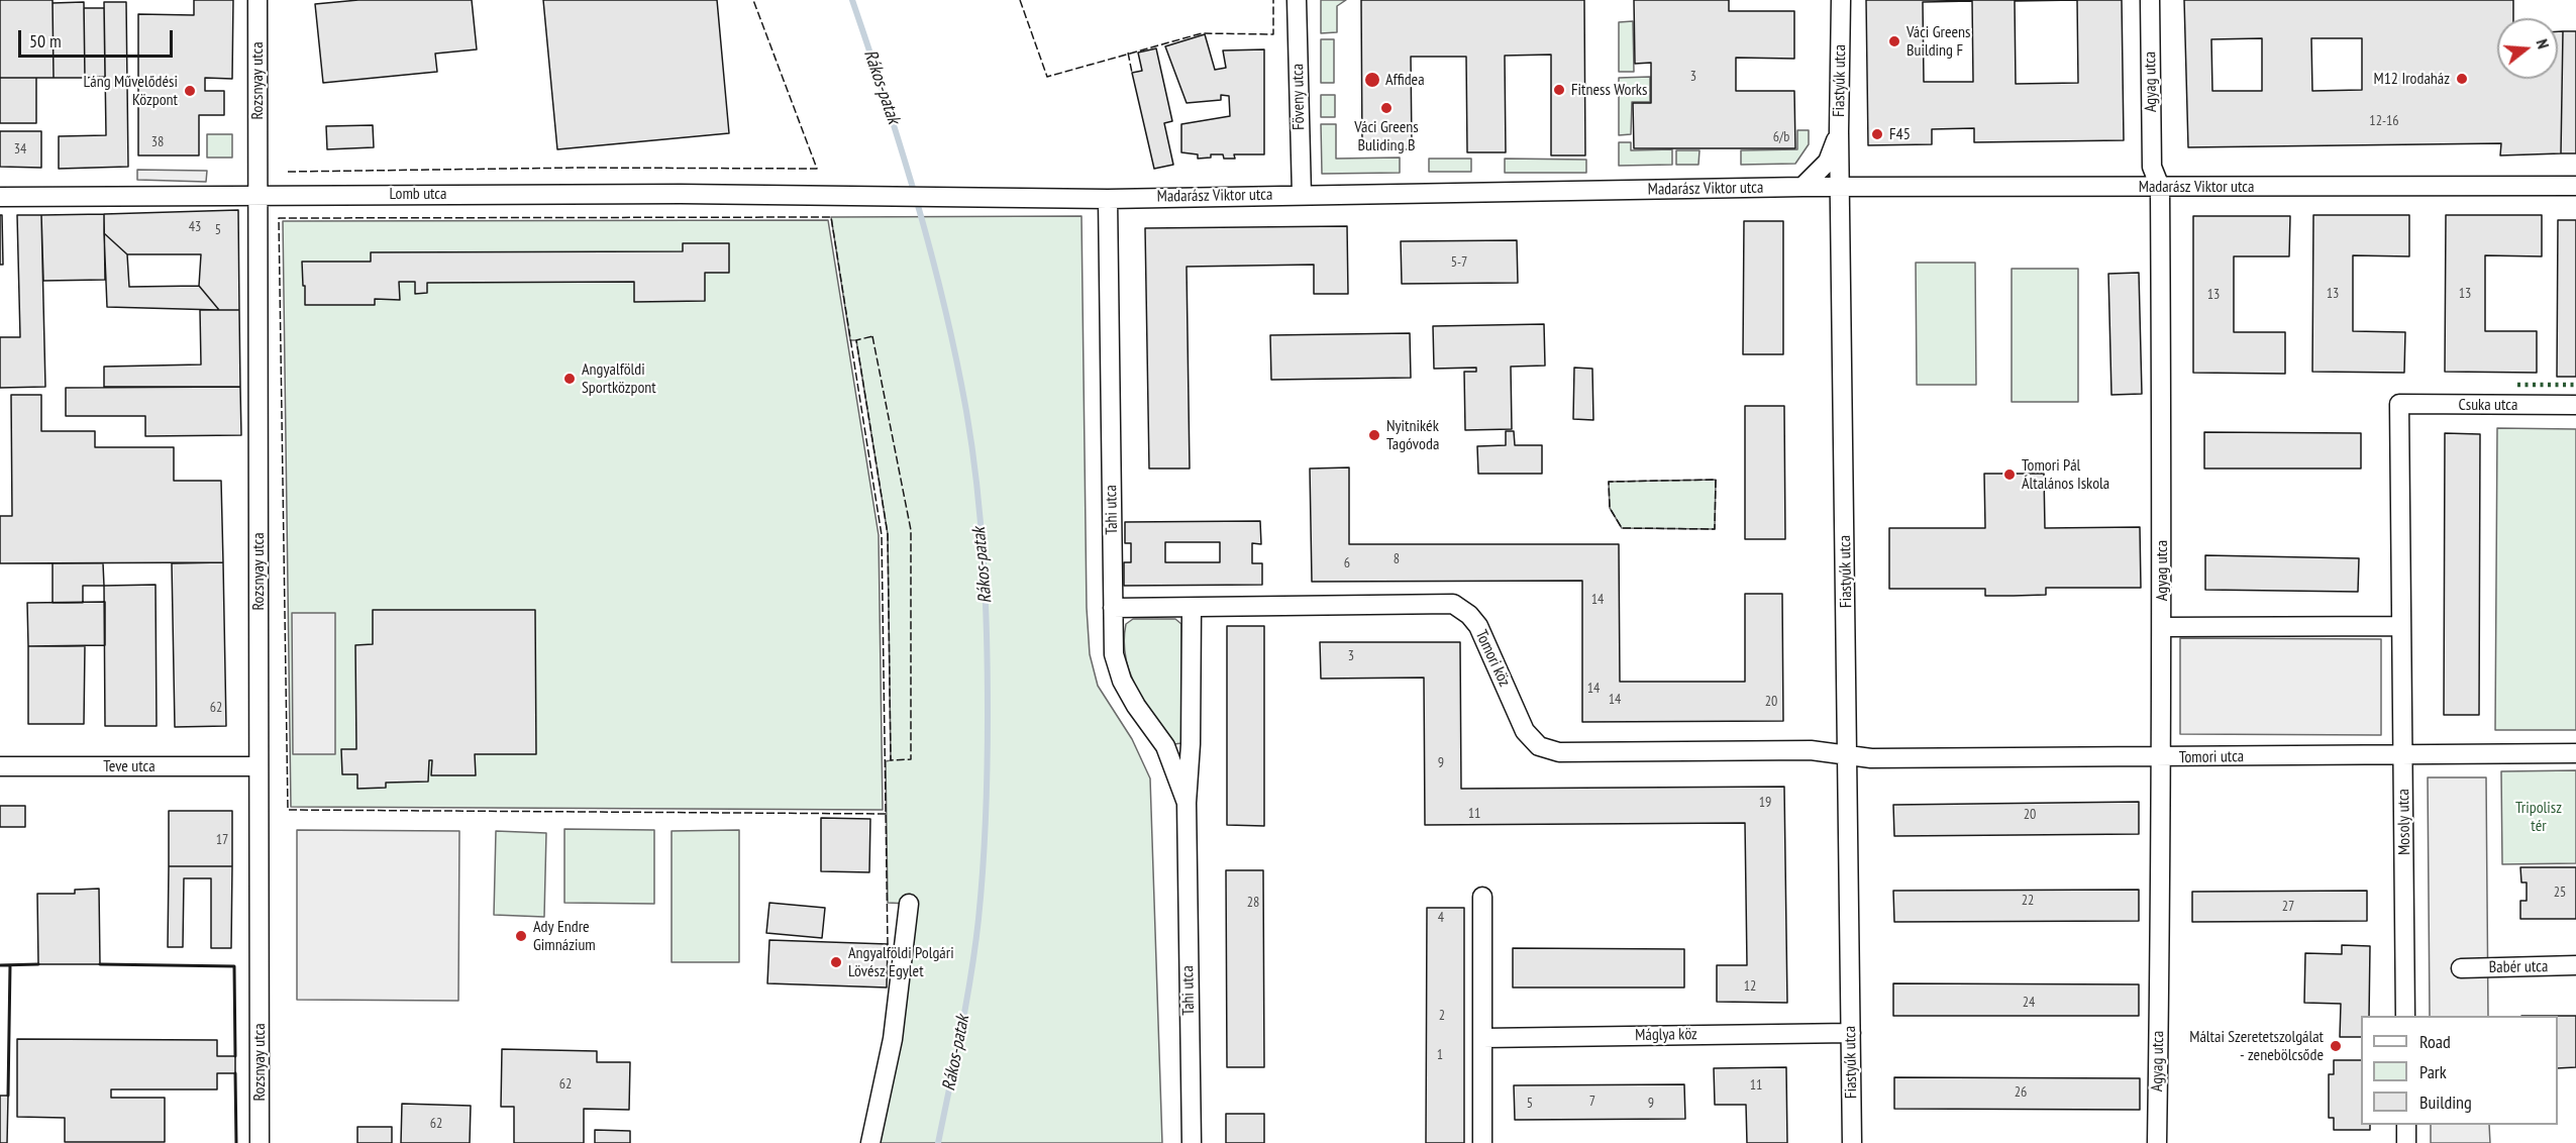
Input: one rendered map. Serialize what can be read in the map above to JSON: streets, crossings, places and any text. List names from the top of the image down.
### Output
{
  "streets": {
    "street": [
      "Rozsnyay utca",
      "Fiastyúk utca",
      "Agyag utca",
      "Föveny utca",
      "Madarász Viktor utca",
      "Lomb utca",
      "Csuka utca",
      "Tahi utca",
      "Tomori köz",
      "Tomori utca",
      "Teve utca",
      "Mosoly utca",
      "Babér utca",
      "Máglya köz"
    ]
  },
  "crossings": [
    ["Rozsnyay utca", "Lomb utca"],
    ["Rozsnyay utca", "Teve utca"],
    ["Fiastyúk utca", "Madarász Viktor utca"],
    ["Fiastyúk utca", "Tomori köz"],
    ["Fiastyúk utca", "Tomori utca"],
    ["Fiastyúk utca", "Máglya köz"],
    ["Agyag utca", "Madarász Viktor utca"],
    ["Agyag utca", "Tomori utca"],
    ["Föveny utca", "Madarász Viktor utca"],
    ["Madarász Viktor utca", "Lomb utca"],
    ["Madarász Viktor utca", "Tahi utca"],
    ["Csuka utca", "Mosoly utca"],
    ["Tahi utca", "Tomori köz"],
    ["Tomori köz", "Tomori utca"],
    ["Tomori utca", "Mosoly utca"]
  ],
  "water": ["Rákos-patak"],
  "parks": ["Tripolisz tér"],
  "places": [
    "Váci Greens Building F",
    "M12 Irodaház",
    "Affidea",
    "Fitness Works",
    "Láng Művelődési Központ",
    "Váci Greens Buliding B",
    "F45",
    "Angyalföldi Sportközpont",
    "Nyitnikék Tagóvoda",
    "Tomori Pál Általános Iskola",
    "Ady Endre Gimnázium",
    "Angyalföldi Polgári Lövész Egylet",
    "Máltai Szeretetszolgálat - zenebölcsőde"
  ],
  "house_numbers": [
    "3",
    "12-16",
    "6/b",
    "38",
    "34",
    "43",
    "5",
    "5-7",
    "13",
    "13",
    "13",
    "8",
    "6",
    "14",
    "3",
    "14",
    "14",
    "20",
    "62",
    "9",
    "19",
    "11",
    "20",
    "17",
    "25",
    "22",
    "28",
    "27",
    "4",
    "12",
    "24",
    "2",
    "1",
    "62",
    "11",
    "26",
    "7",
    "5",
    "9",
    "62"
  ],
  "legend": ["Road", "Park", "Building"],
  "scale_bar": "50 m",
  "north": "right"
}
